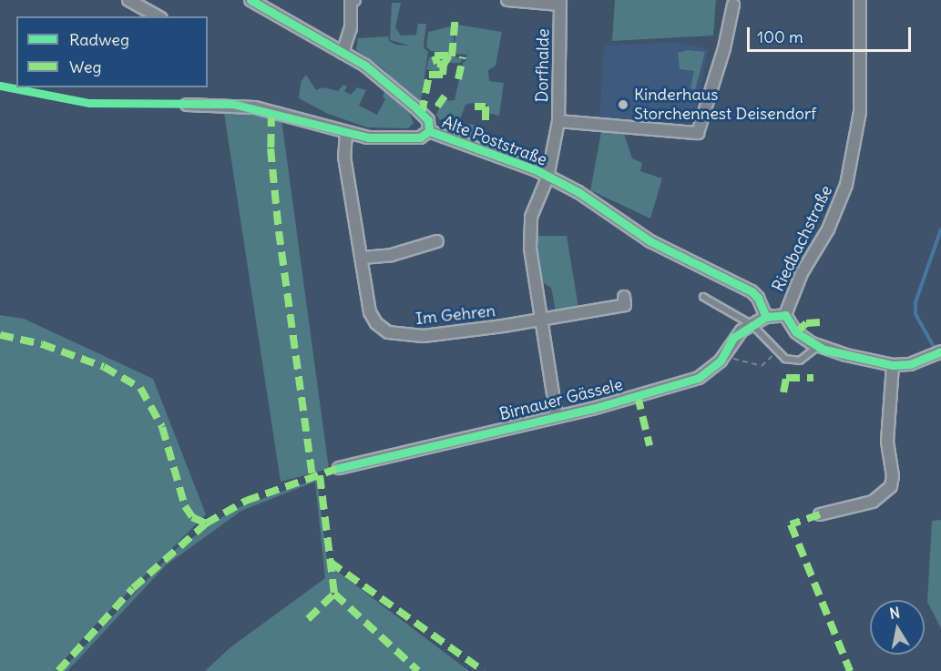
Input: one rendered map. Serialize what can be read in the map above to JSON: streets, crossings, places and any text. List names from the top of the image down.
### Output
{
  "streets": {
    "street": [
      "Dorfhalde",
      "Alte Poststraße",
      "Riedbachstraße",
      "Im Gehren",
      "Birnauer Gässele"
    ]
  },
  "crossings": [
    ["Dorfhalde", "Alte Poststraße"],
    ["Alte Poststraße", "Im Gehren"],
    ["Alte Poststraße", "Birnauer Gässele"]
  ],
  "places": ["Kinderhaus Storchennest Deisendorf"],
  "legend": ["Radweg", "Weg"],
  "scale_bar": "100 m",
  "north": "top"
}
